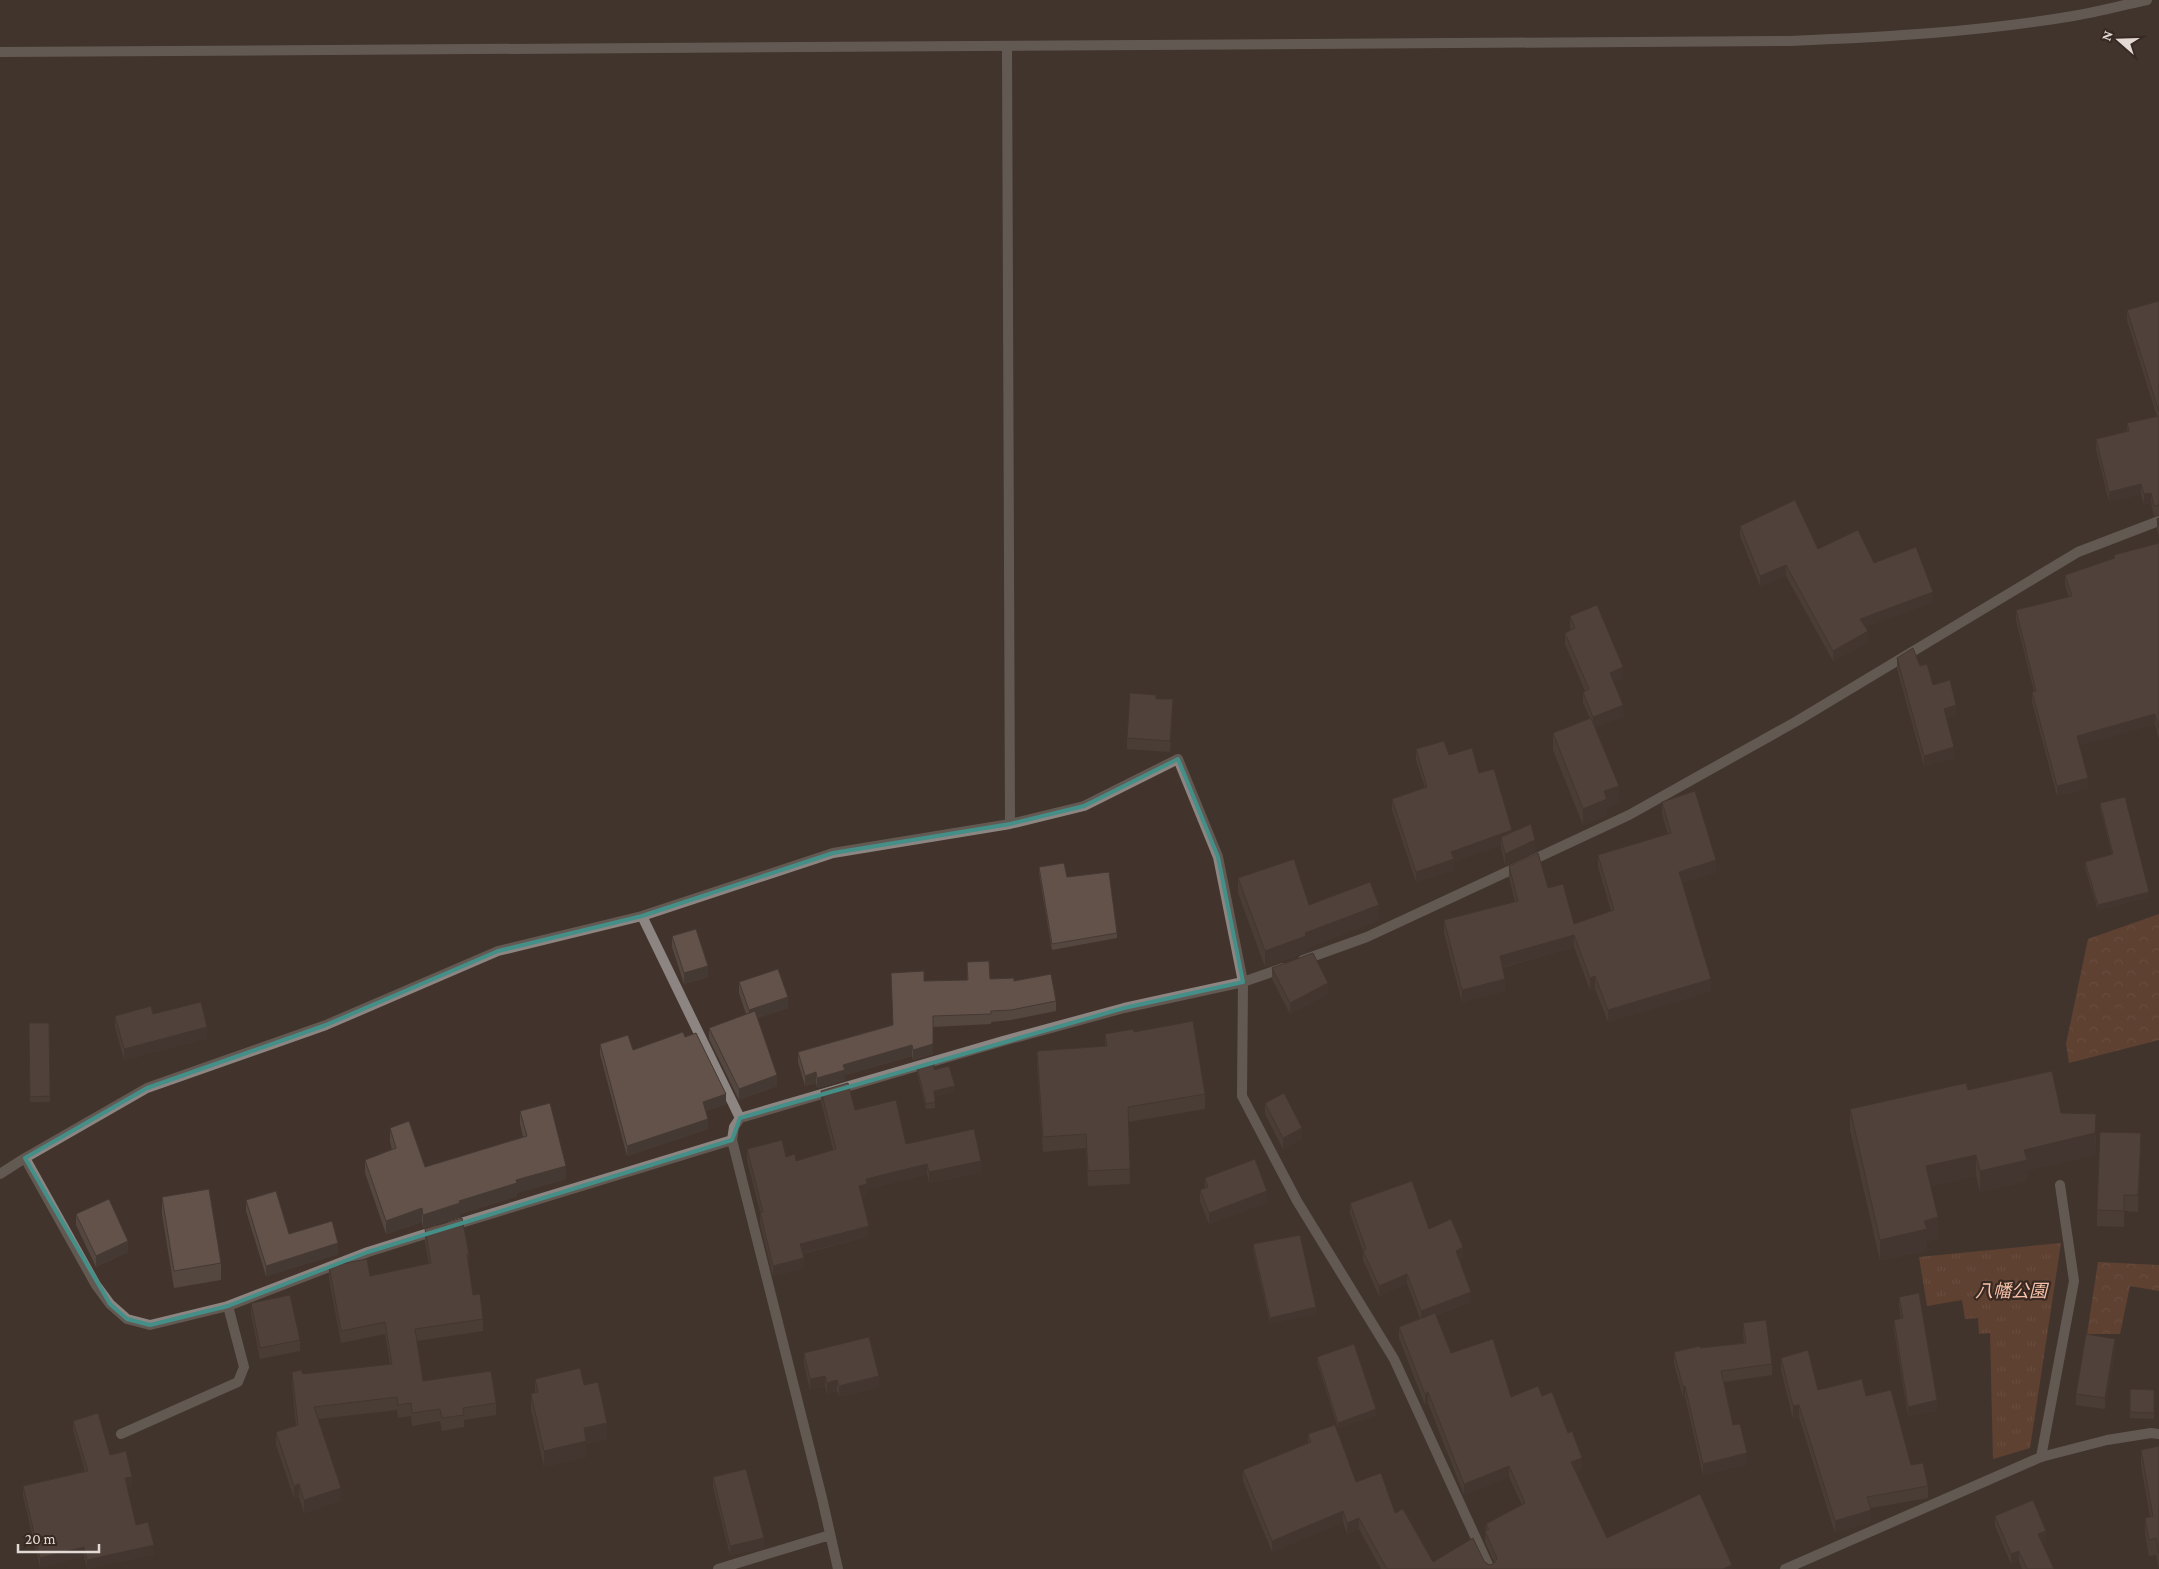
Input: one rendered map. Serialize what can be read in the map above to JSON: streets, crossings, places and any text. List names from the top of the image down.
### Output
{
  "parks": ["八幡公園"],
  "scale_bar": "20 m",
  "north": "left"
}
